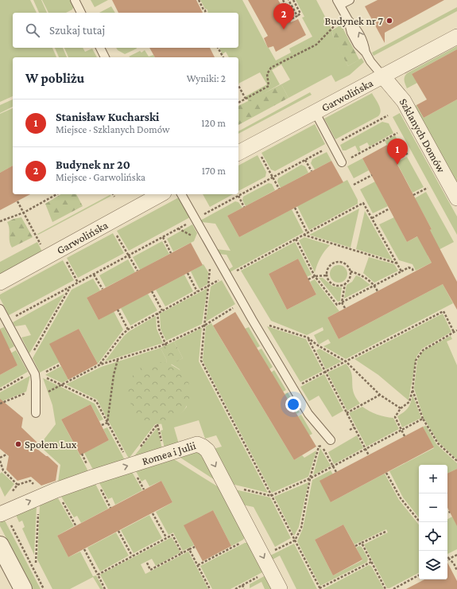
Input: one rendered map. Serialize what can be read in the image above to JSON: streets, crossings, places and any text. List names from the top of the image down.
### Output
{
  "streets": {
    "street": ["Garwolińska", "Szklanych Domów", "Romea i Julii"]
  },
  "crossings": [
    ["Garwolińska", "Szklanych Domów"]
  ],
  "places": ["Budynek nr 7", "Społem Lux"],
  "page": {
    "pins": ["2", "1"],
    "search": "Szukaj tutaj",
    "heading": ["W pobliżu", "Wyniki: 2"],
    "list": [
      {
        "mark": "1",
        "name": "Stanisław Kucharski",
        "note": "Miejsce · Szklanych Domów",
        "value": "120 m"
      },
      {
        "mark": "2",
        "name": "Budynek nr 20",
        "note": "Miejsce · Garwolińska",
        "value": "170 m"
      }
    ],
    "map_buttons": ["+", "−"]
  }
}
